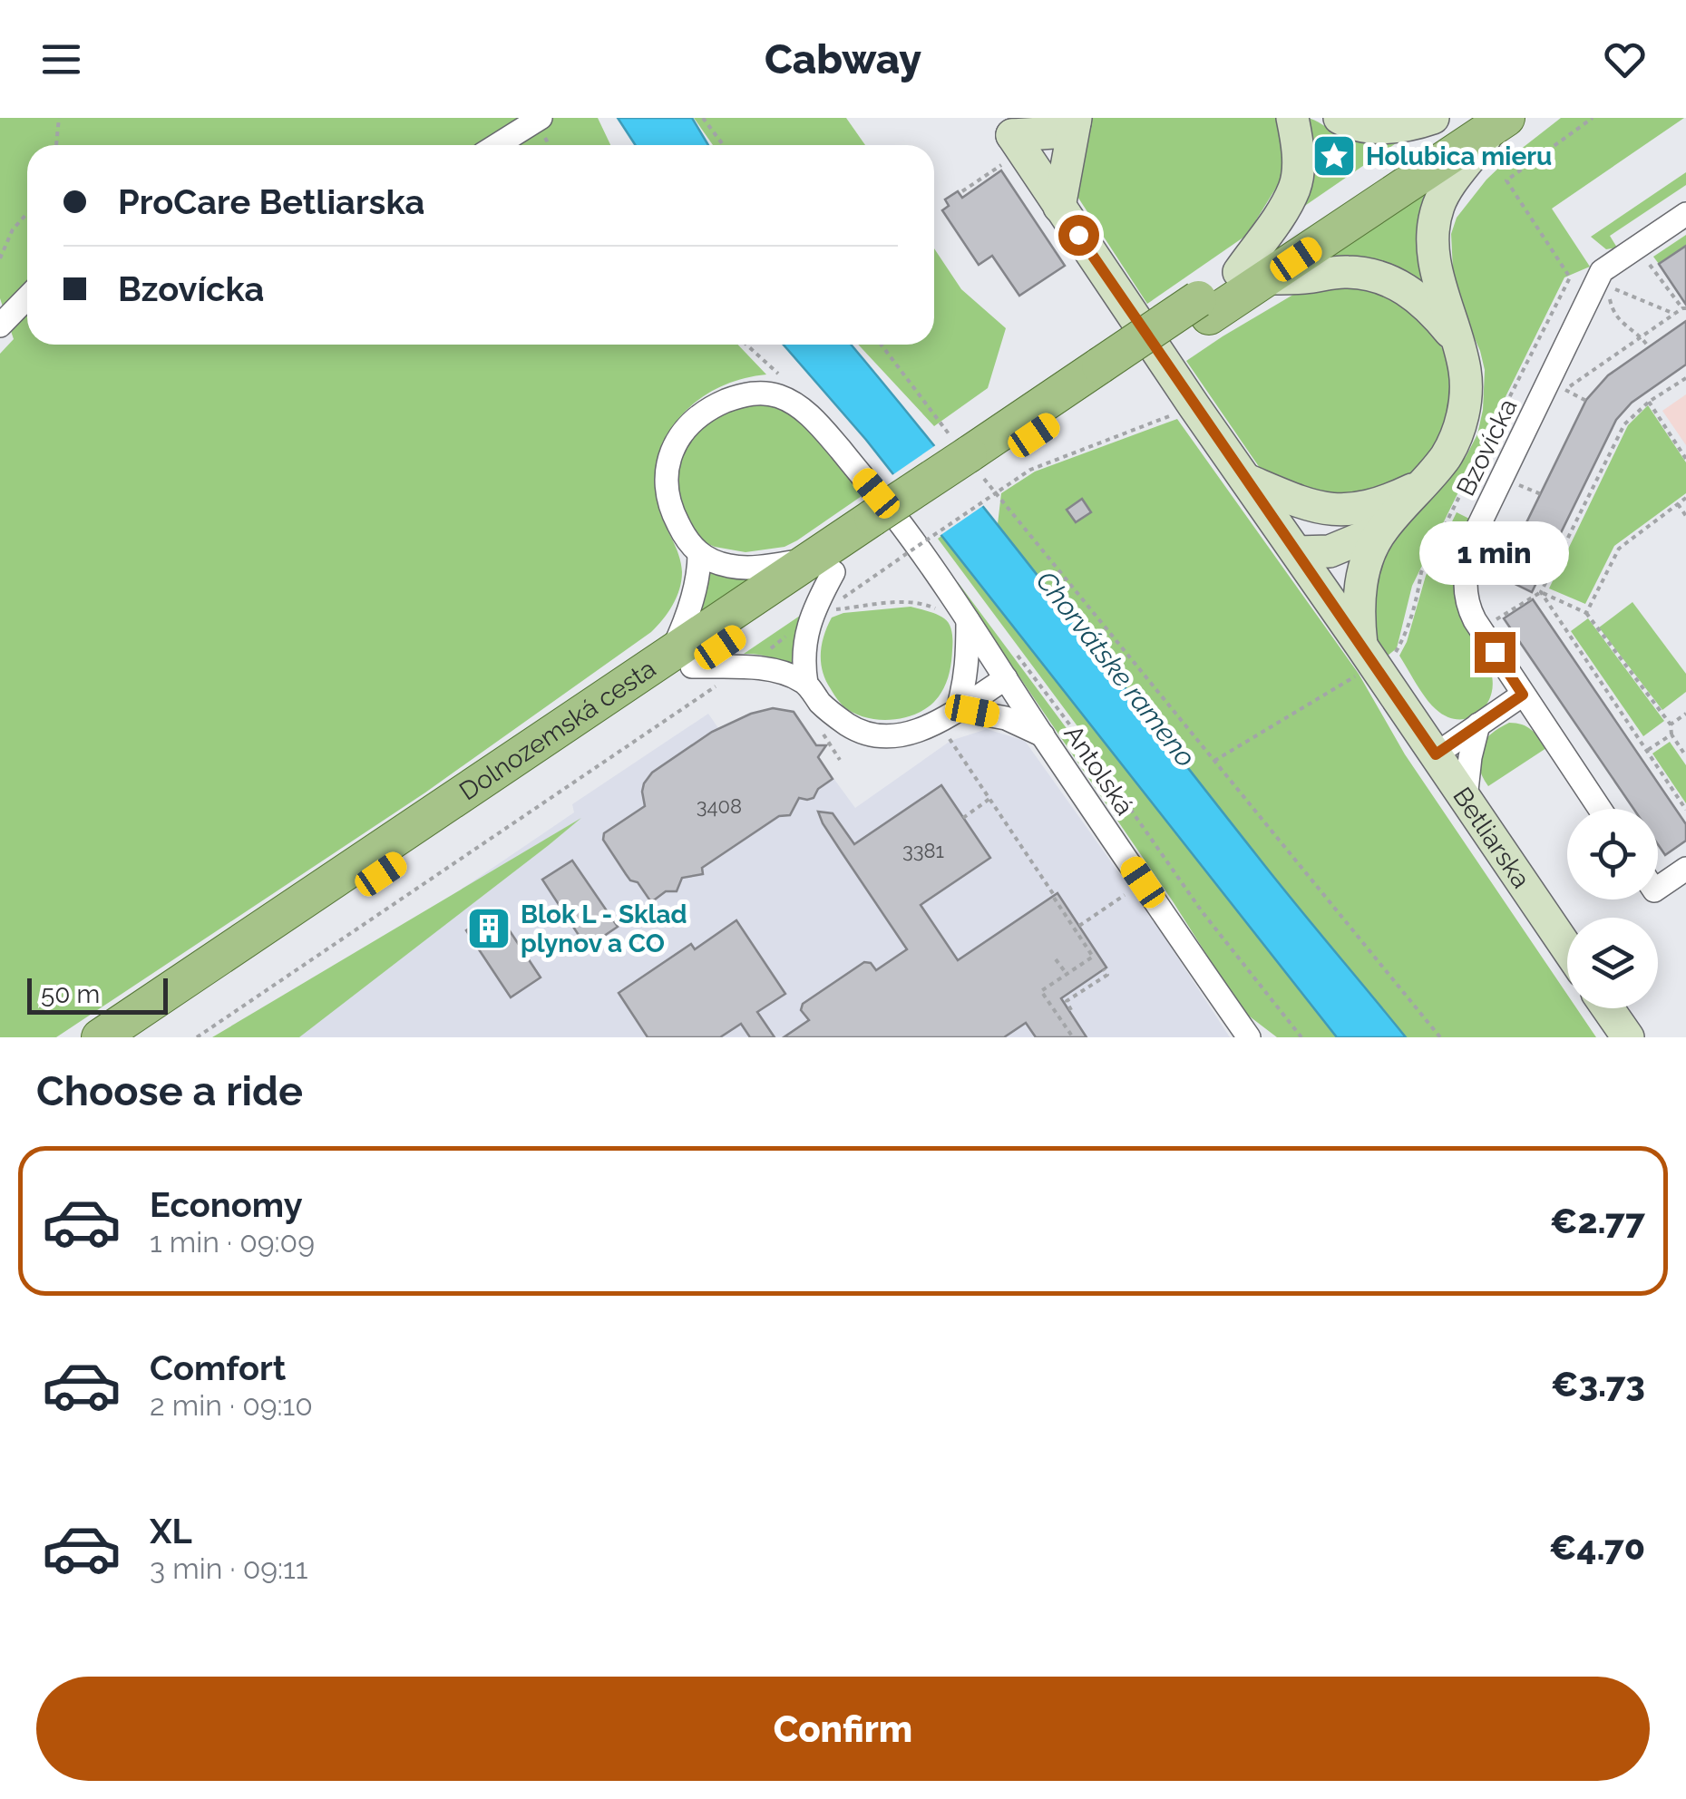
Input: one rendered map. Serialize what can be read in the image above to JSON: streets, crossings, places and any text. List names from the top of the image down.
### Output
{
  "streets": {
    "main road": ["Dolnozemská cesta"],
    "street": ["Bzovícka", "Antolská", "Betliarska"]
  },
  "water": ["Chorvátske rameno"],
  "places": {
    "place": ["Holubica mieru"],
    "building": ["Blok L - Sklad plynov a CO"]
  },
  "house_numbers": ["3408", "3381"],
  "scale_bar": "50 m",
  "page": {
    "header": "Cabway",
    "banner": ["ProCare Betliarska", "Bzovícka"],
    "bubble": "1 min",
    "scale": "50 m",
    "heading": "Choose a ride",
    "list": [
      {
        "name": "Economy",
        "note": "1 min · 09:09",
        "value": "€2.77"
      },
      {
        "name": "Comfort",
        "note": "2 min · 09:10",
        "value": "€3.73"
      },
      {
        "name": "XL",
        "note": "3 min · 09:11",
        "value": "€4.70"
      }
    ],
    "buttons": "Confirm"
  }
}
